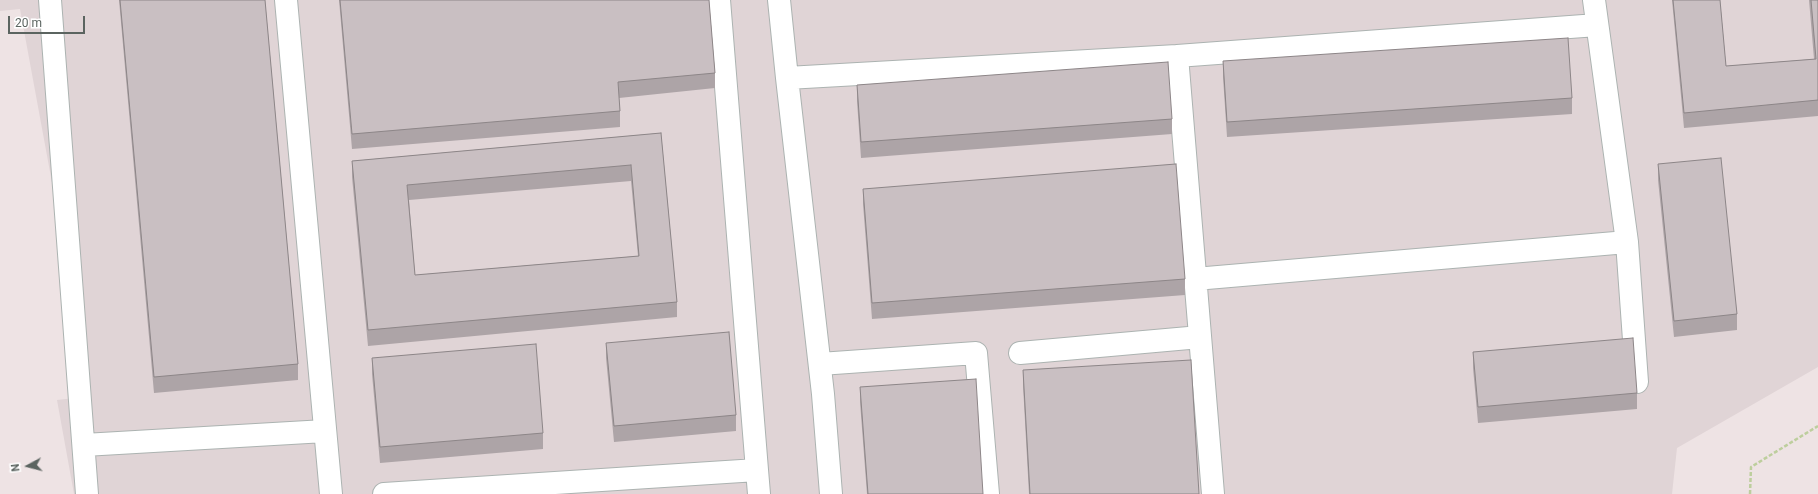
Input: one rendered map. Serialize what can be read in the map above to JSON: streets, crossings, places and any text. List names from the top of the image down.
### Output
{
  "scale_bar": "20 m",
  "north": "left"
}
